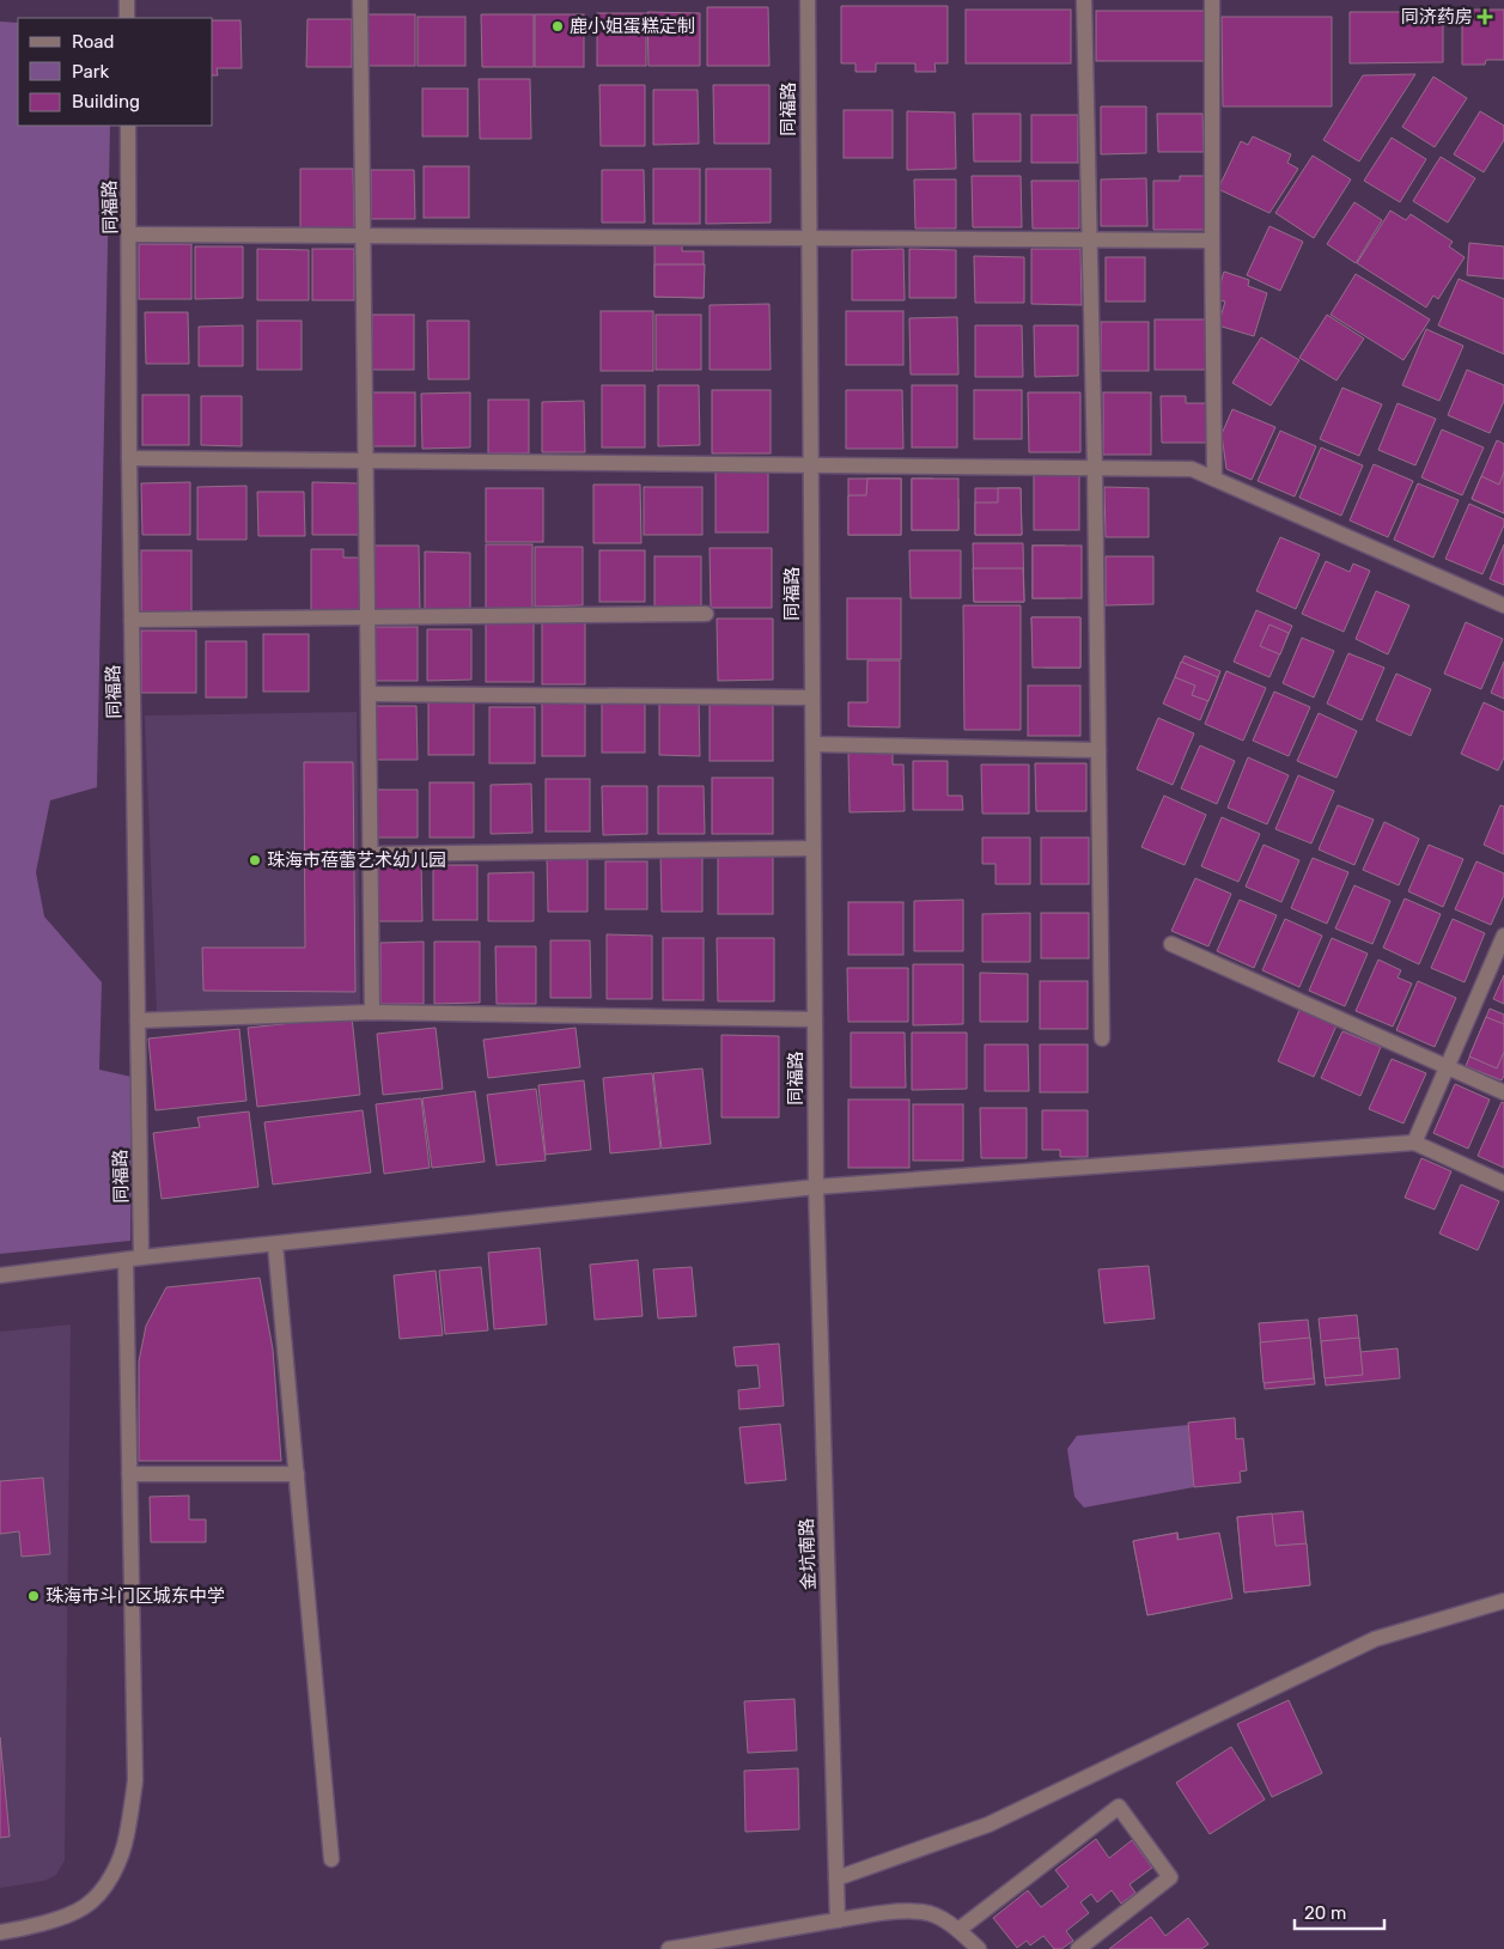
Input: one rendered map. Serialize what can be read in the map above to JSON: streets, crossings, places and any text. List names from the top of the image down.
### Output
{
  "streets": {
    "street": ["同福路", "金坑南路"]
  },
  "crossings": [
    ["同福路", "金坑南路"]
  ],
  "places": {
    "health": ["同济药房"],
    "other": ["鹿小姐蛋糕定制", "珠海市蓓蕾艺术幼儿园", "珠海市斗门区城东中学"]
  },
  "legend": ["Road", "Park", "Building"],
  "scale_bar": "20 m"
}
